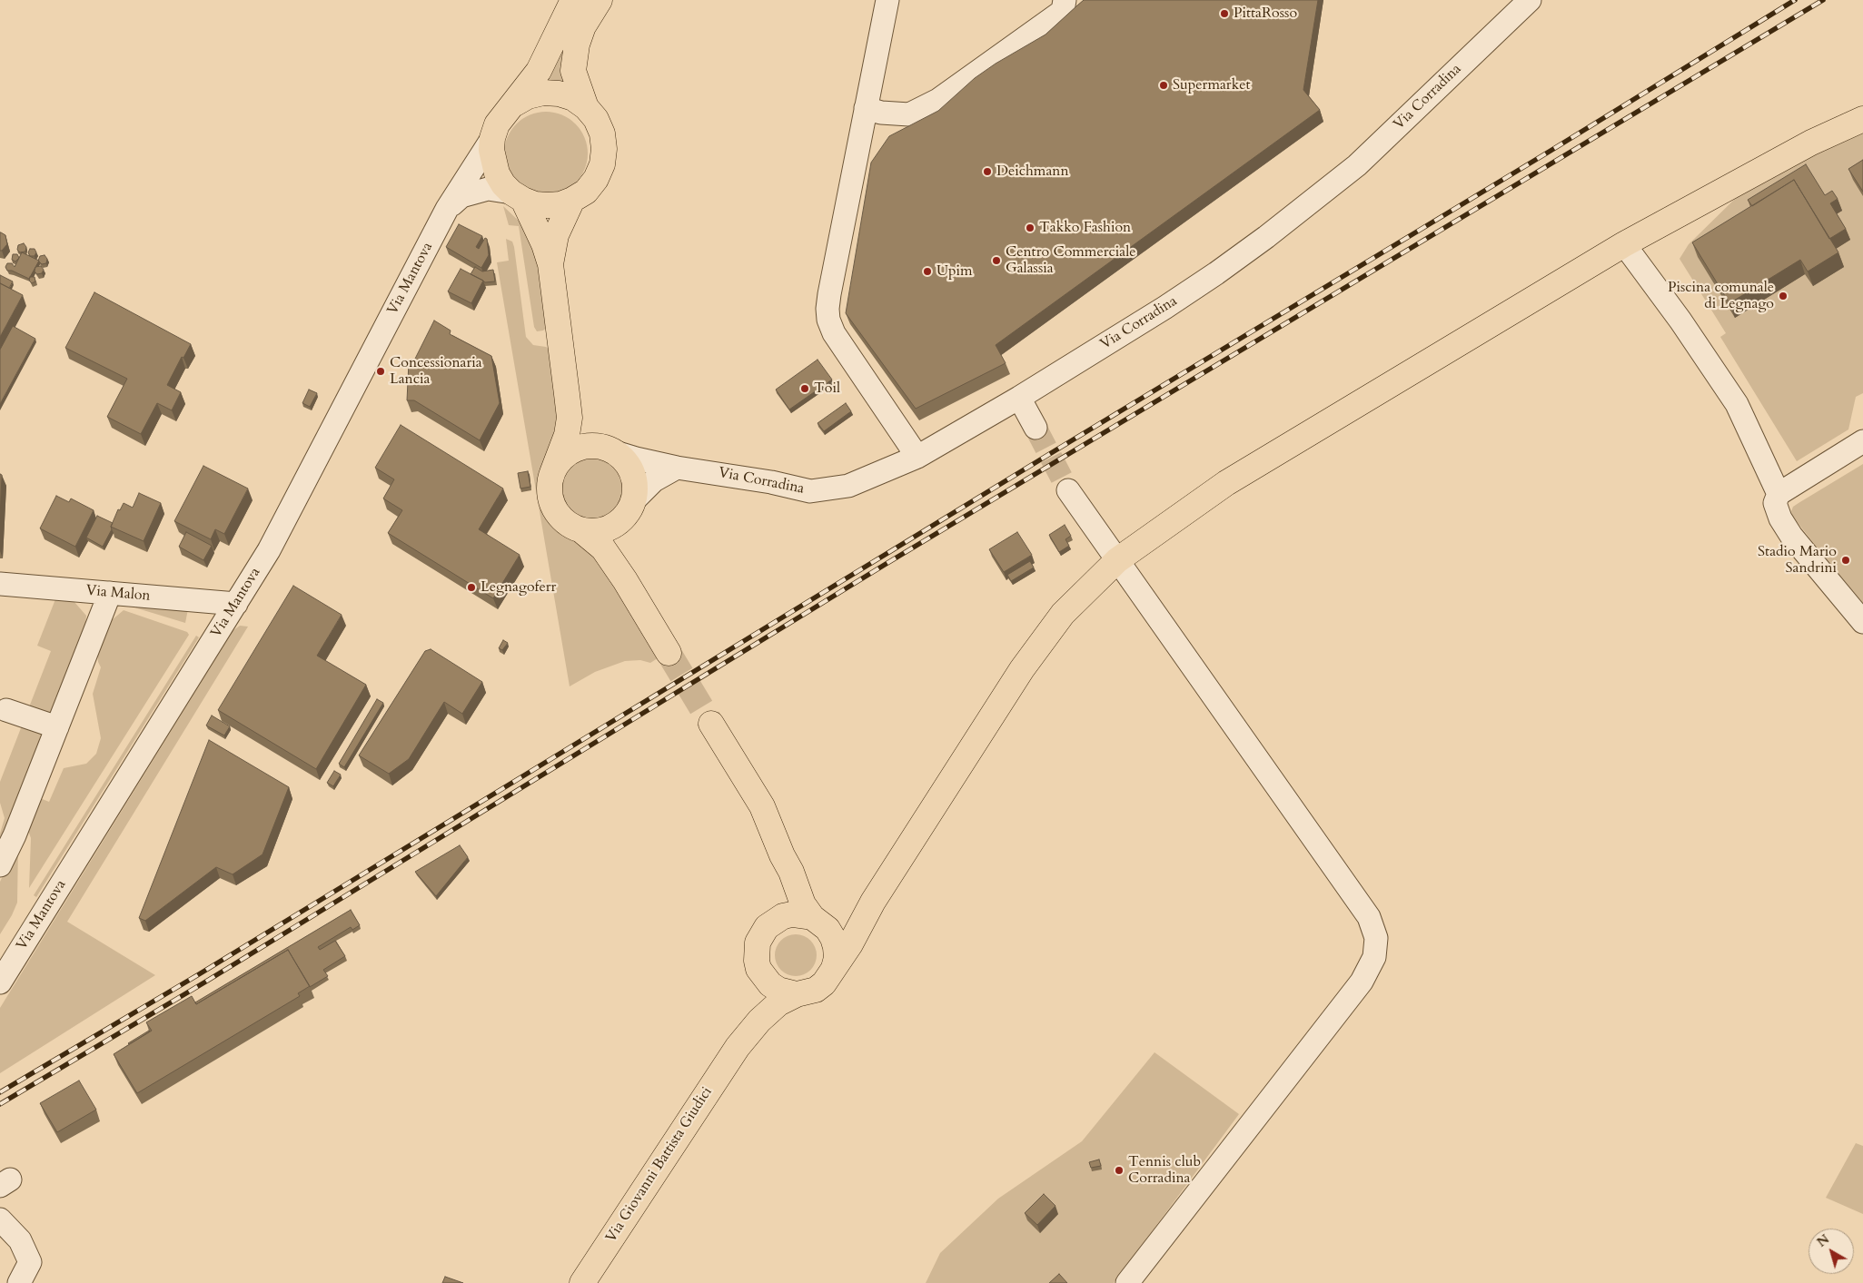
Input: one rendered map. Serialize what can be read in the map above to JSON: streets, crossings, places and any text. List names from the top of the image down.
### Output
{
  "streets": {
    "main road": ["Via Mantova", "Via Giovanni Battista Giudici"],
    "street": ["Via Corradina", "Via Malon"]
  },
  "crossings": [
    ["Via Mantova", "Via Malon"]
  ],
  "places": [
    "PittaRosso",
    "Supermarket",
    "Deichmann",
    "Takko Fashion",
    "Centro Commerciale Galassia",
    "Upim",
    "Piscina comunale di Legnago",
    "Concessionaria Lancia",
    "Toil",
    "Stadio Mario Sandrini",
    "Legnagoferr",
    "Tennis club Corradina"
  ],
  "north": "top left"
}
